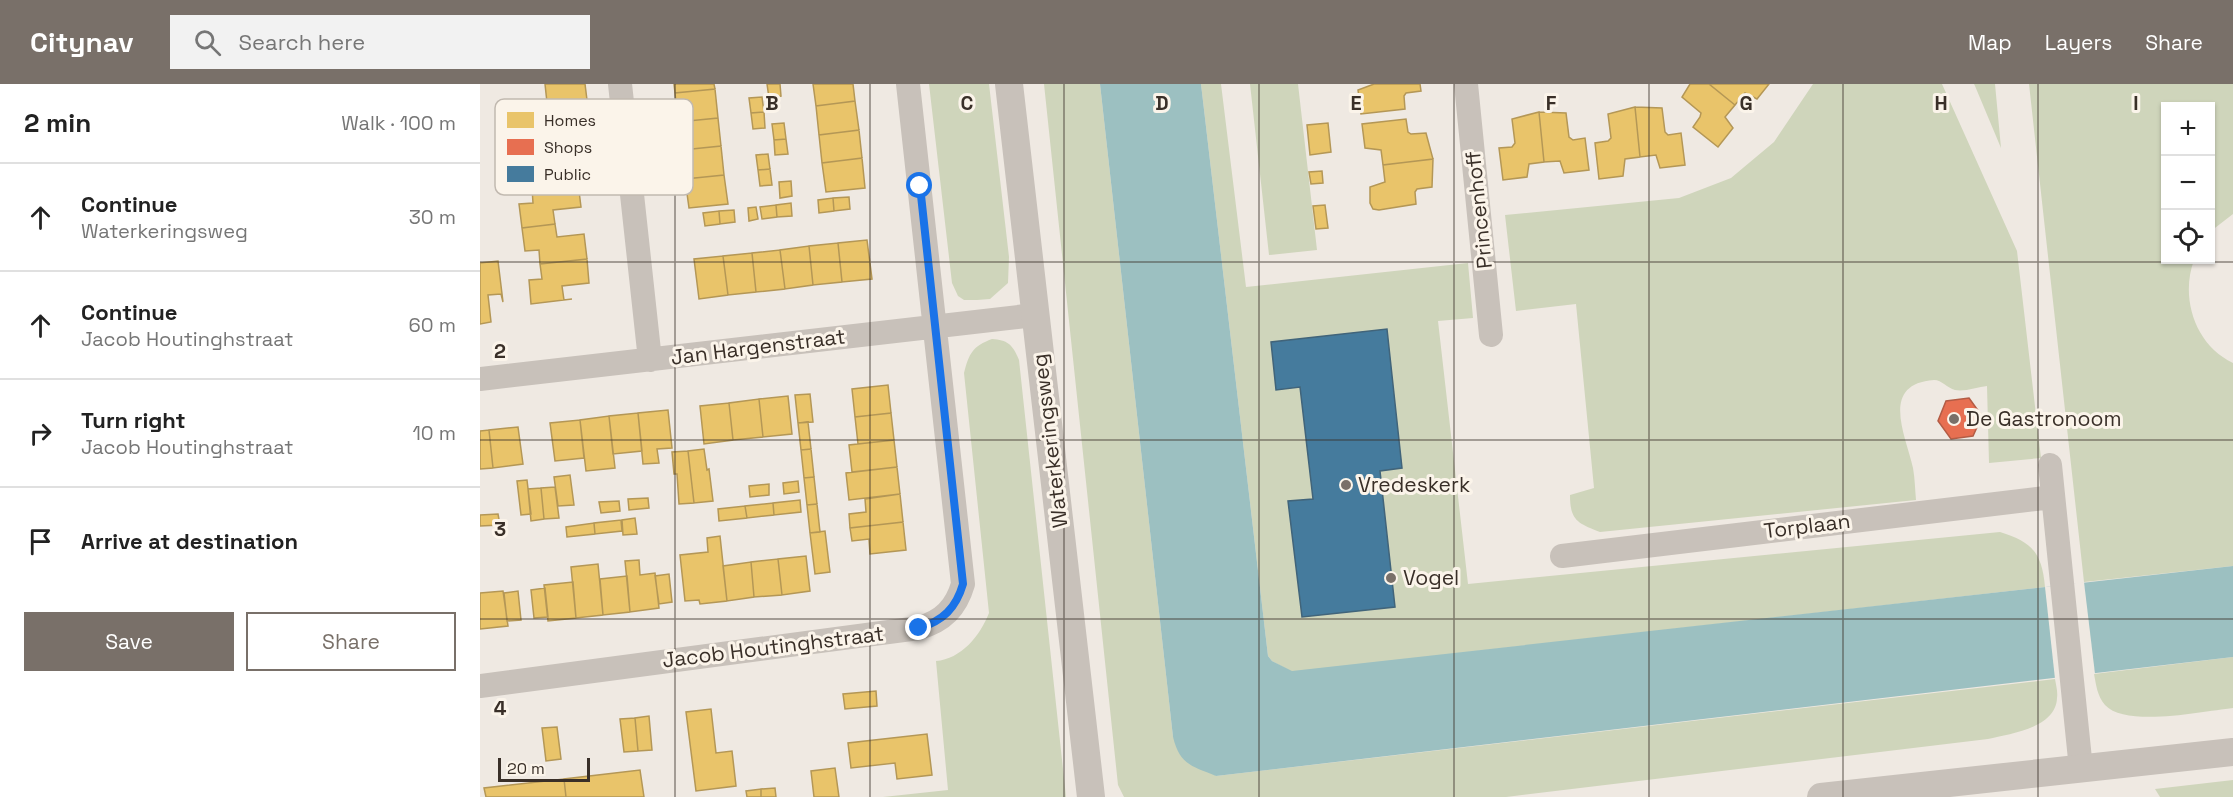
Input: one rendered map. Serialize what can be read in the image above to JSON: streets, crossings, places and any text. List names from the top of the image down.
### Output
{
  "streets": {
    "street": [
      "Princenhoff",
      "Jan Hargenstraat",
      "Waterkeringsweg",
      "Torplaan",
      "Jacob Houtinghstraat"
    ]
  },
  "crossings": [
    ["Jan Hargenstraat", "Waterkeringsweg"],
    ["Jan Hargenstraat", "Jacob Houtinghstraat"]
  ],
  "places": ["De Gastronoom", "Vredeskerk", "Vogel"],
  "legend": ["Homes", "Shops", "Public"],
  "scale_bar": "20 m",
  "page": {
    "header": "Citynav",
    "search": "Search here",
    "nav": ["Map", "Layers", "Share"],
    "heading": ["2 min", "Walk · 100 m"],
    "map_buttons": ["+", "−"],
    "list": [
      ["Continue", "Waterkeringsweg", "30 m"],
      ["Continue", "Jacob Houtinghstraat", "60 m"],
      ["Turn right", "Jacob Houtinghstraat", "10 m"],
      "Arrive at destination"
    ],
    "buttons": ["Save", "Share"],
    "scale": "20 m"
  },
  "grid": {
    "columns": [
      "B",
      "C",
      "D",
      "E",
      "F",
      "G",
      "H",
      "I"
    ],
    "rows": ["2", "3", "4"]
  }
}
